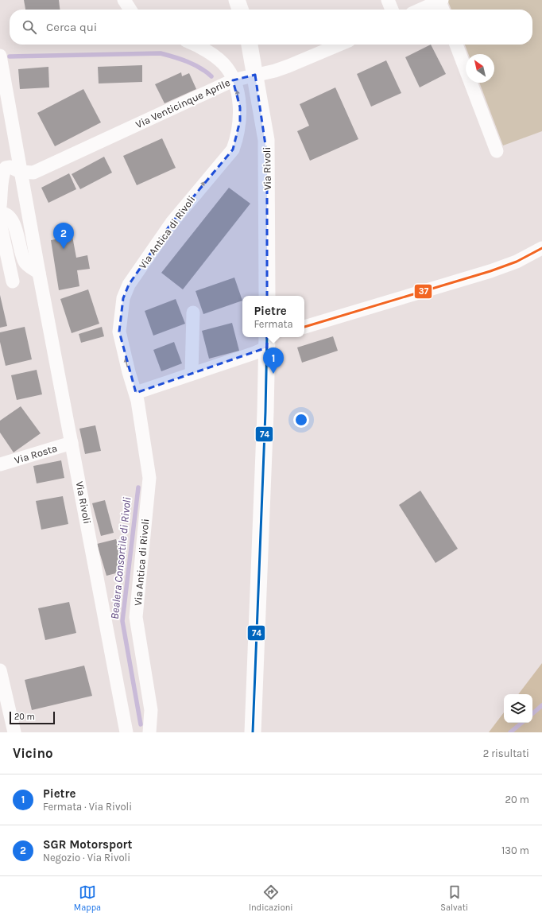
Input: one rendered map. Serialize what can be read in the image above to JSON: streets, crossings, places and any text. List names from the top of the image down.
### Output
{
  "streets": {
    "street": [
      "Via Venticinque Aprile",
      "Via Rivoli",
      "Via Antica di Rivoli",
      "Via Rosta"
    ]
  },
  "crossings": [
    ["Via Venticinque Aprile", "Via Rivoli"],
    ["Via Venticinque Aprile", "Via Antica di Rivoli"],
    ["Via Rivoli", "Via Rosta"]
  ],
  "one_way": ["Via Antica di Rivoli"],
  "water": ["Bealera Consortile di Rivoli"],
  "lines": ["transit line 37", "transit line 74"],
  "scale_bar": "20 m",
  "north": "top left",
  "page": {
    "search": "Cerca qui",
    "pins": ["2", "1"],
    "popup": ["Pietre", "Fermata"],
    "scale": "20 m",
    "heading": ["Vicino", "2 risultati"],
    "list": [
      {
        "mark": "1",
        "name": "Pietre",
        "note": "Fermata · Via Rivoli",
        "value": "20 m"
      },
      {
        "mark": "2",
        "name": "SGR Motorsport",
        "note": "Negozio · Via Rivoli",
        "value": "130 m"
      }
    ],
    "nav": ["Mappa", "Indicazioni", "Salvati"]
  }
}
